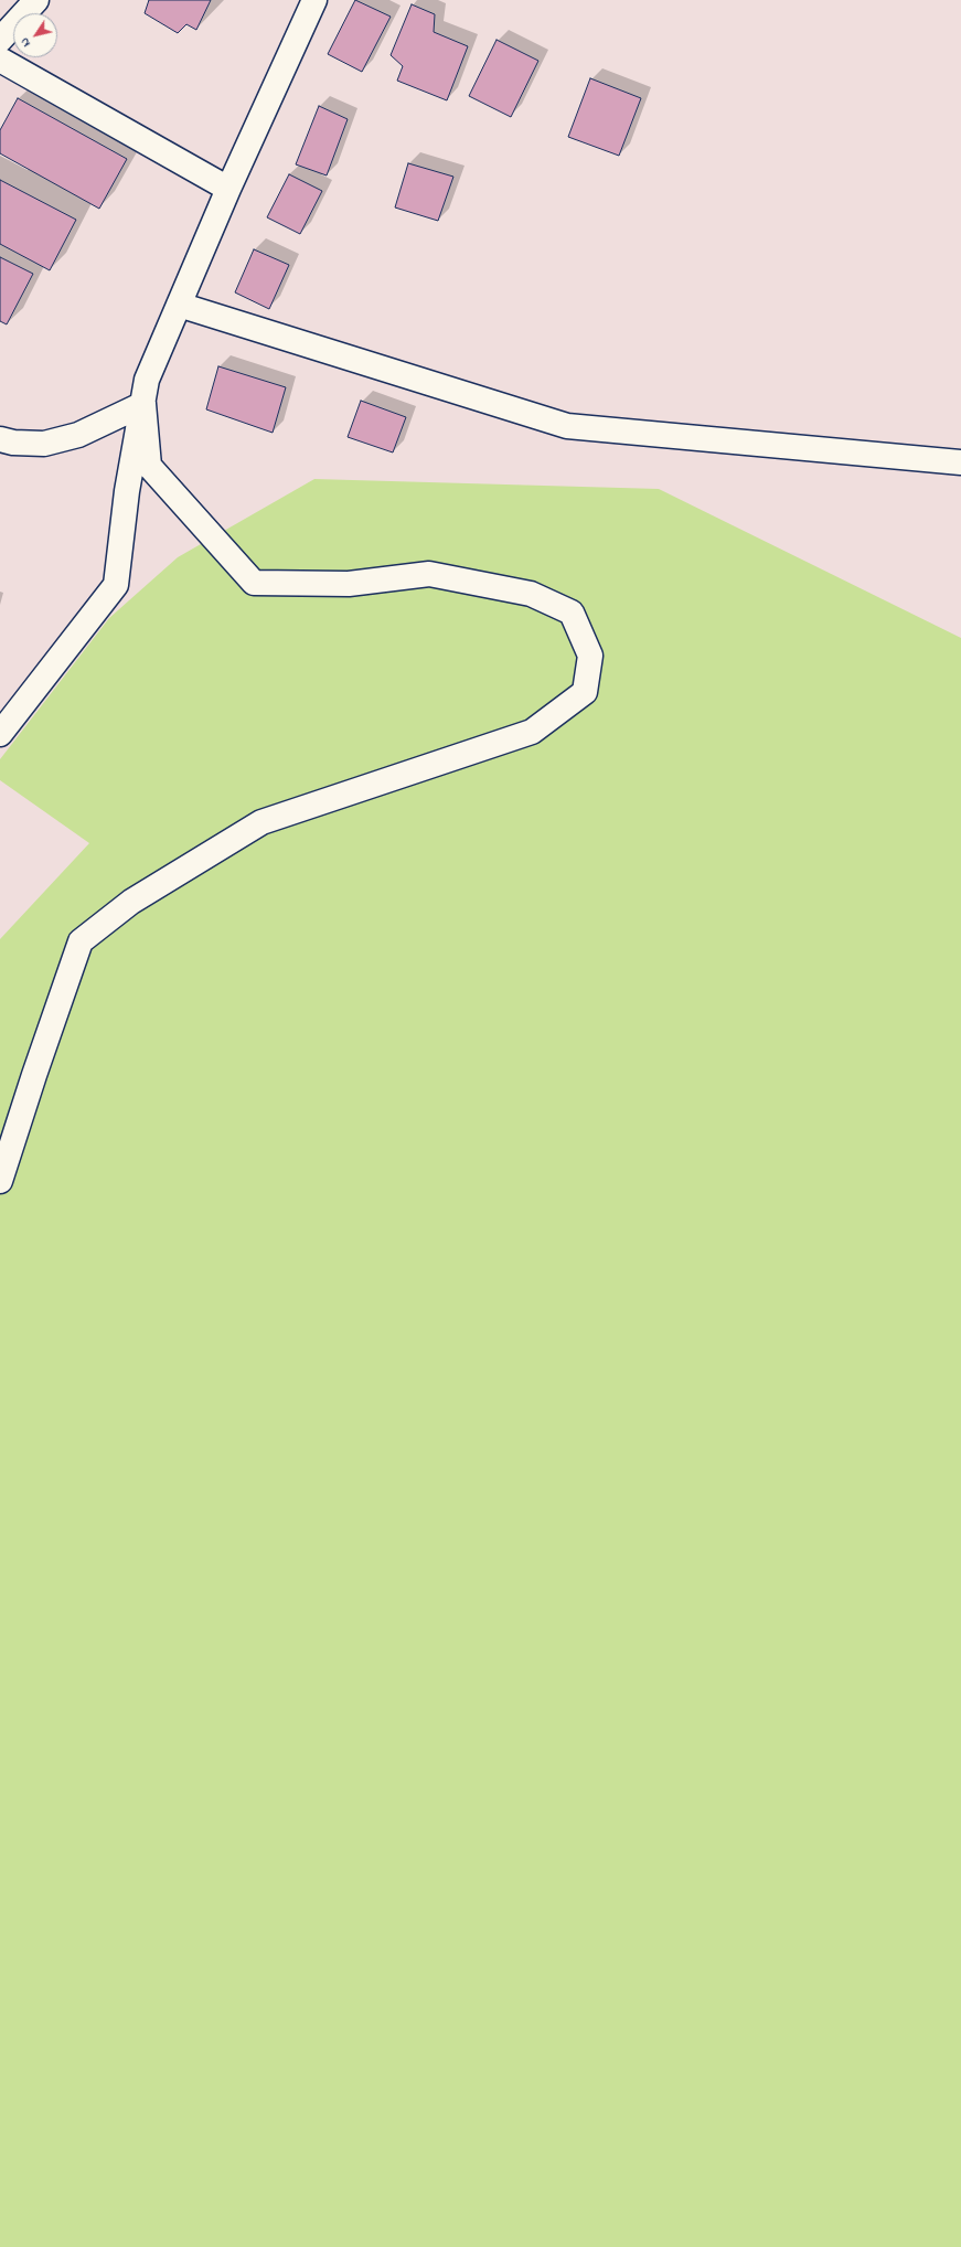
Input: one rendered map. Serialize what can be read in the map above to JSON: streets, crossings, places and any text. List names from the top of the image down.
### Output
{
  "north": "bottom left"
}
